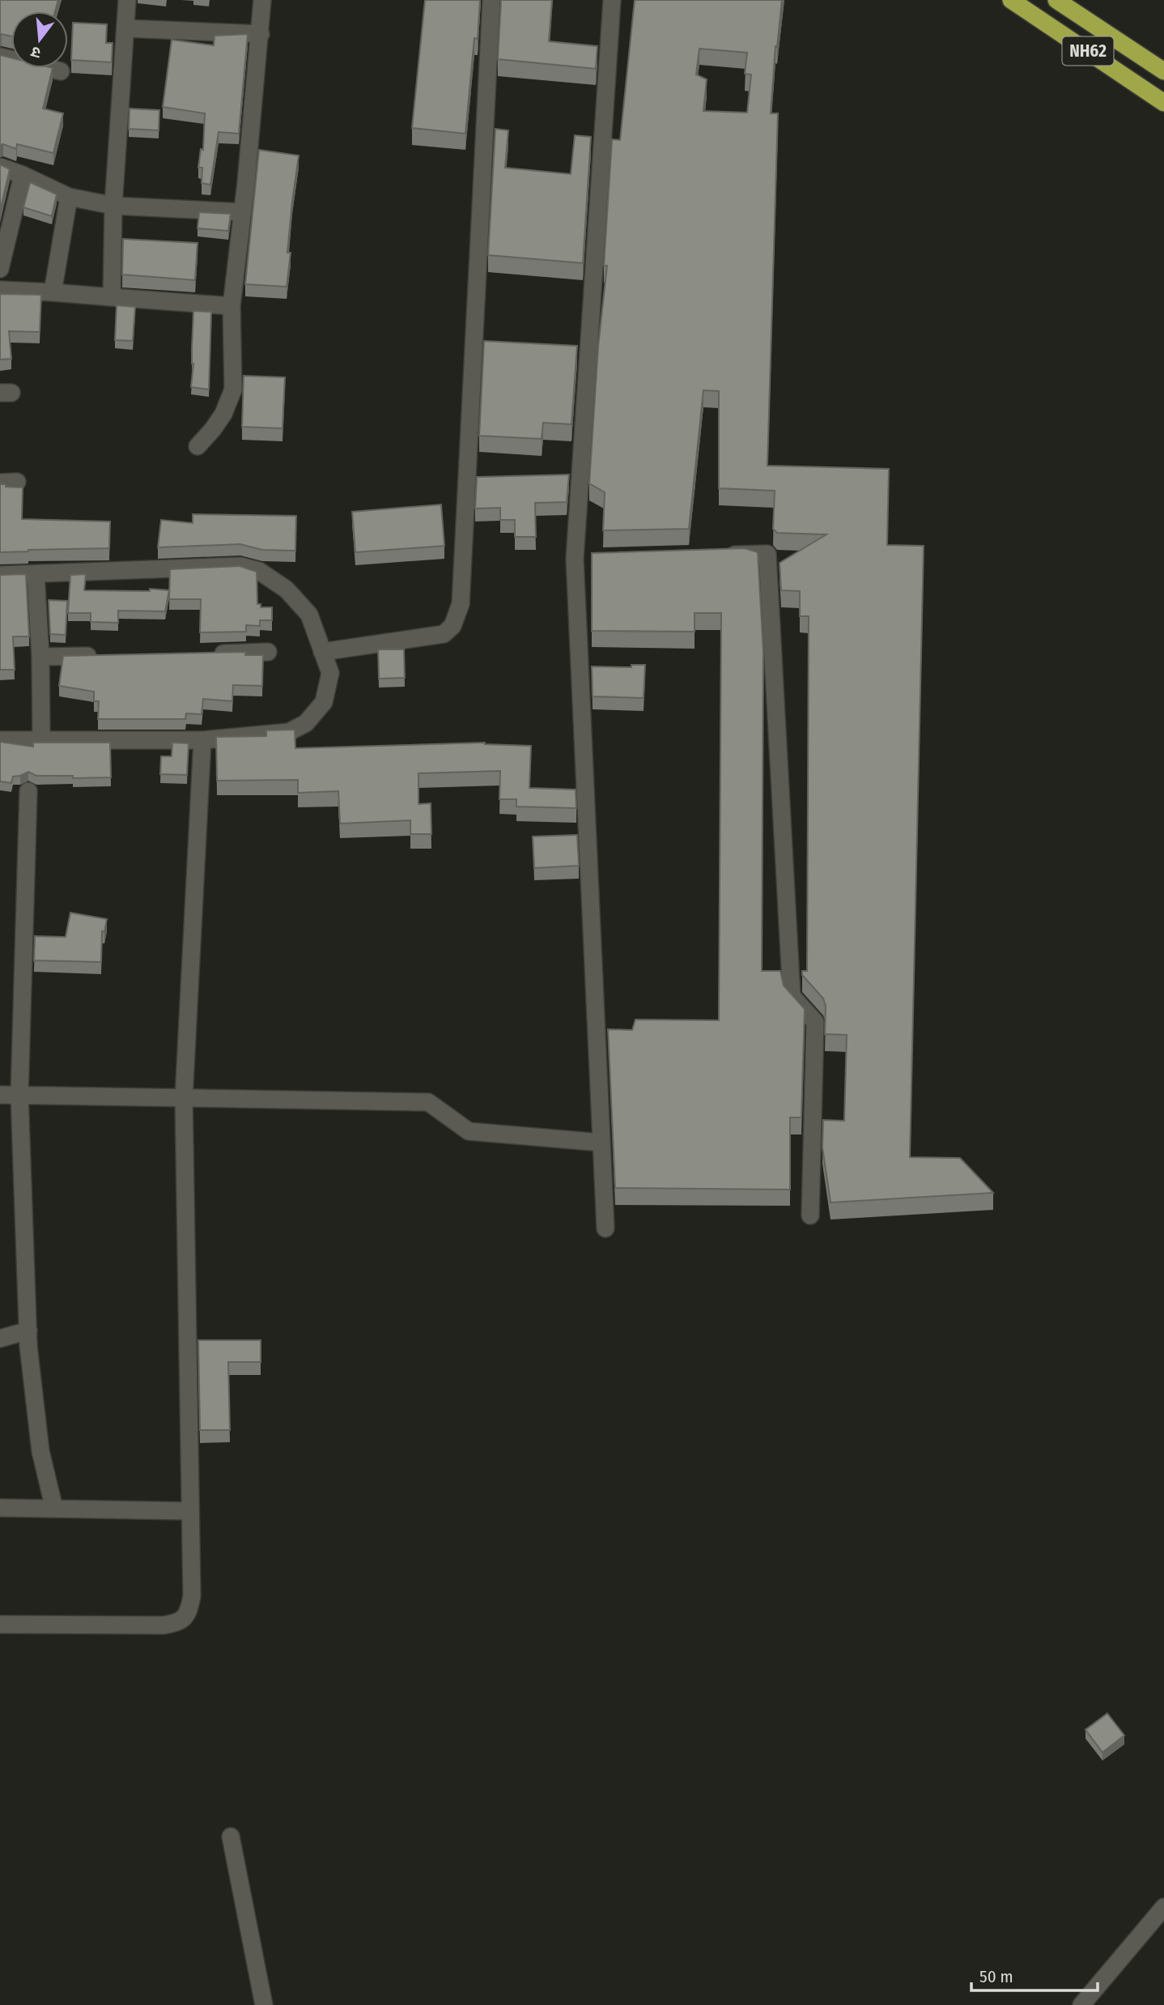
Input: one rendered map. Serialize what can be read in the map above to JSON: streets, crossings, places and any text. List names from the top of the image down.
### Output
{
  "streets": {
    "highway": ["NH62"]
  },
  "scale_bar": "50 m",
  "north": "bottom"
}
